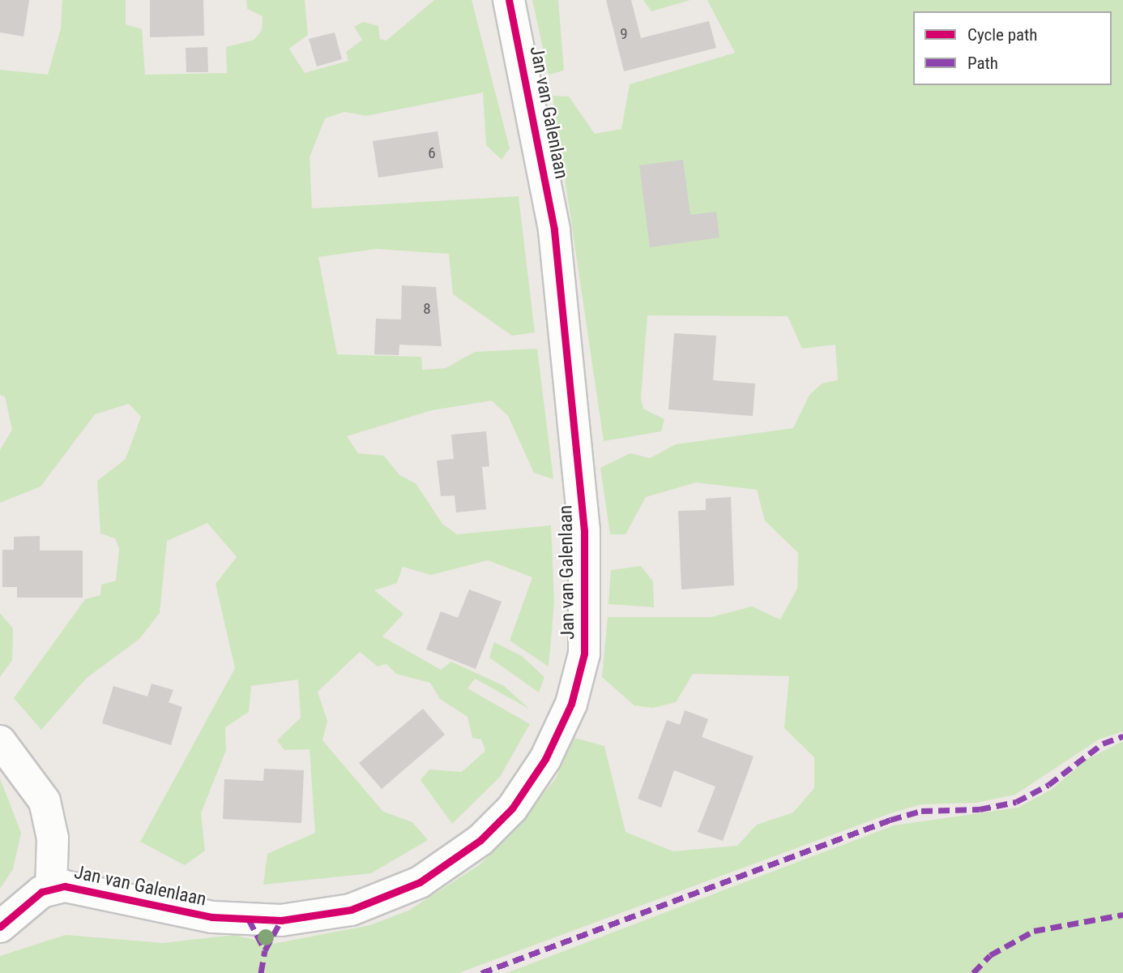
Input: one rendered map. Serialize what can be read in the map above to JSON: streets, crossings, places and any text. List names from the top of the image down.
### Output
{
  "streets": {
    "street": ["Jan van Galenlaan"]
  },
  "house_numbers": ["9", "6", "8"],
  "legend": ["Cycle path", "Path"]
}
